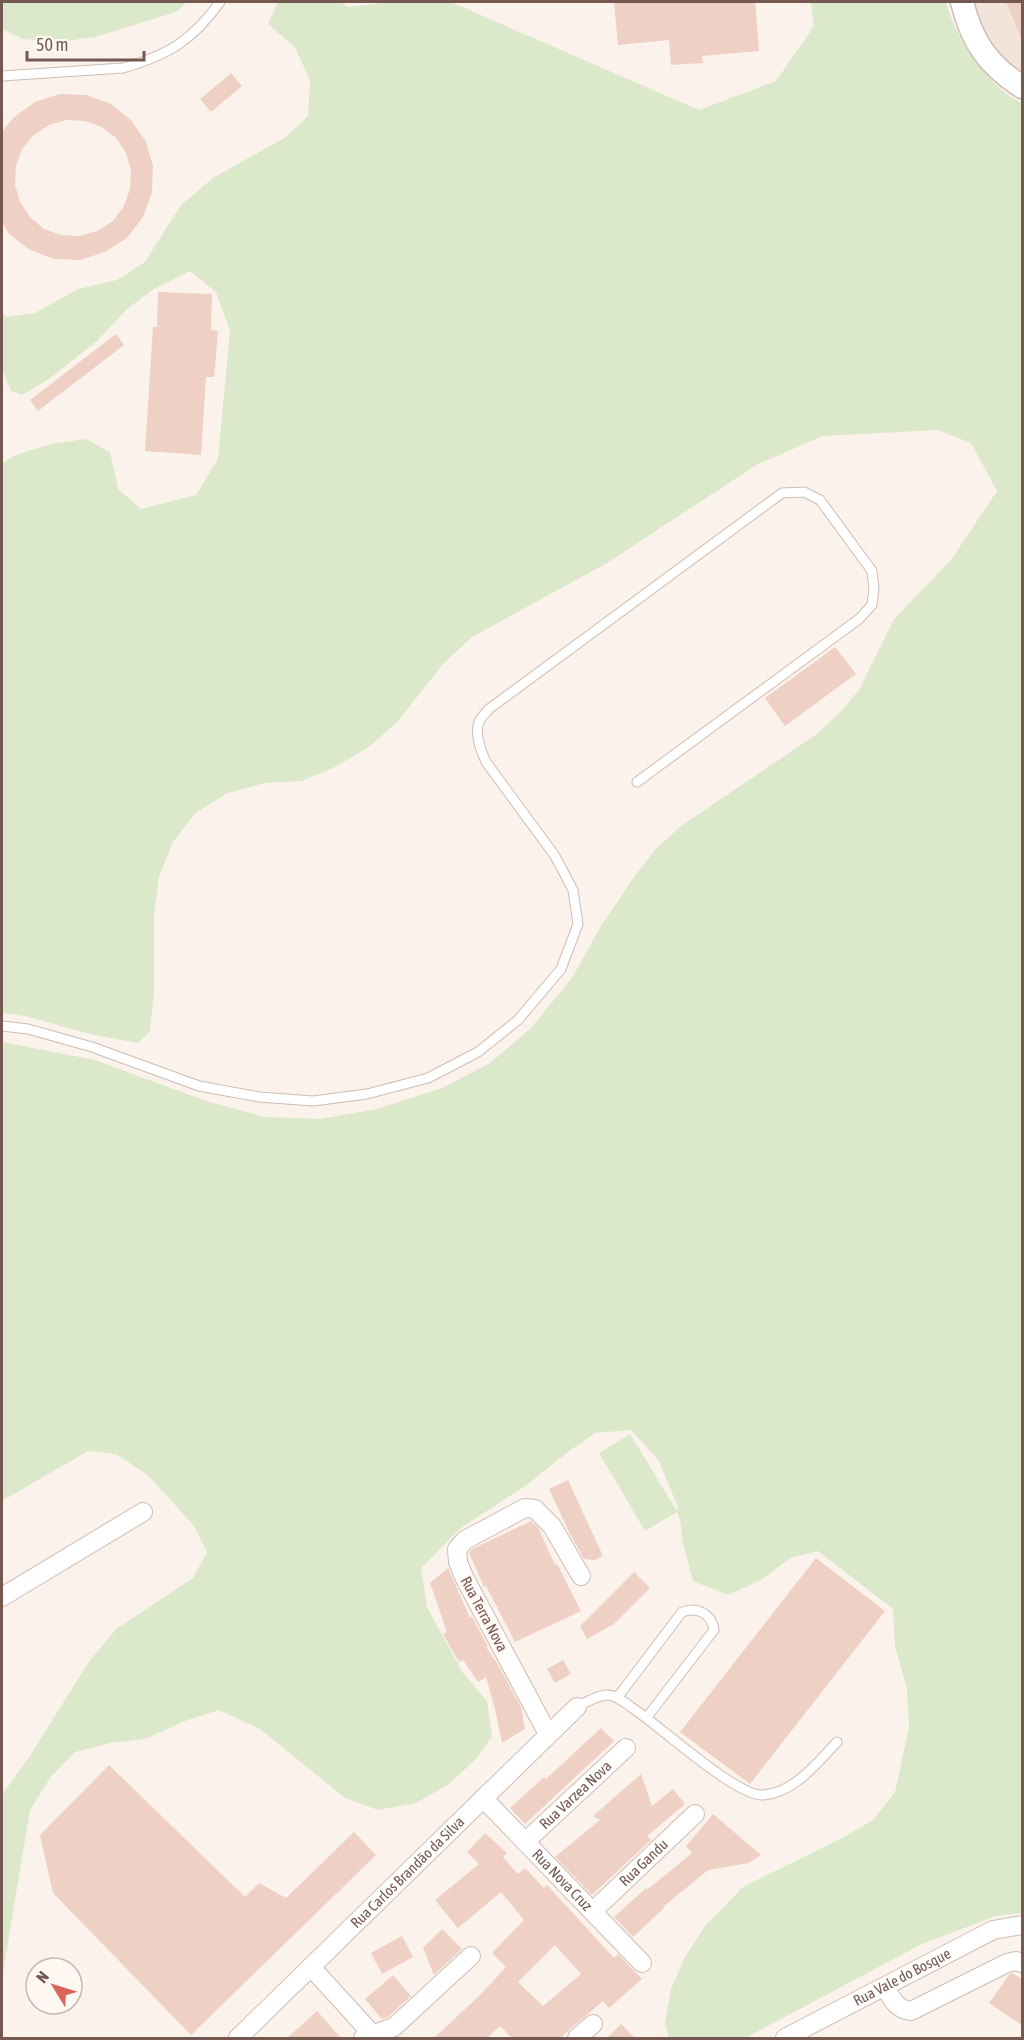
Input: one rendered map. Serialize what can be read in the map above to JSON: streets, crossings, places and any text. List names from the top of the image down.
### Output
{
  "streets": {
    "street": [
      "Rua Terra Nova",
      "Rua Varzea Nova",
      "Rua Gandu",
      "Rua Carlos Brandão da Silva",
      "Rua Nova Cruz",
      "Rua Vale do Bosque"
    ]
  },
  "crossings": [
    ["Rua Terra Nova", "Rua Carlos Brandão da Silva"],
    ["Rua Varzea Nova", "Rua Nova Cruz"],
    ["Rua Gandu", "Rua Nova Cruz"],
    ["Rua Carlos Brandão da Silva", "Rua Nova Cruz"]
  ],
  "scale_bar": "50 m",
  "north": "top left"
}
